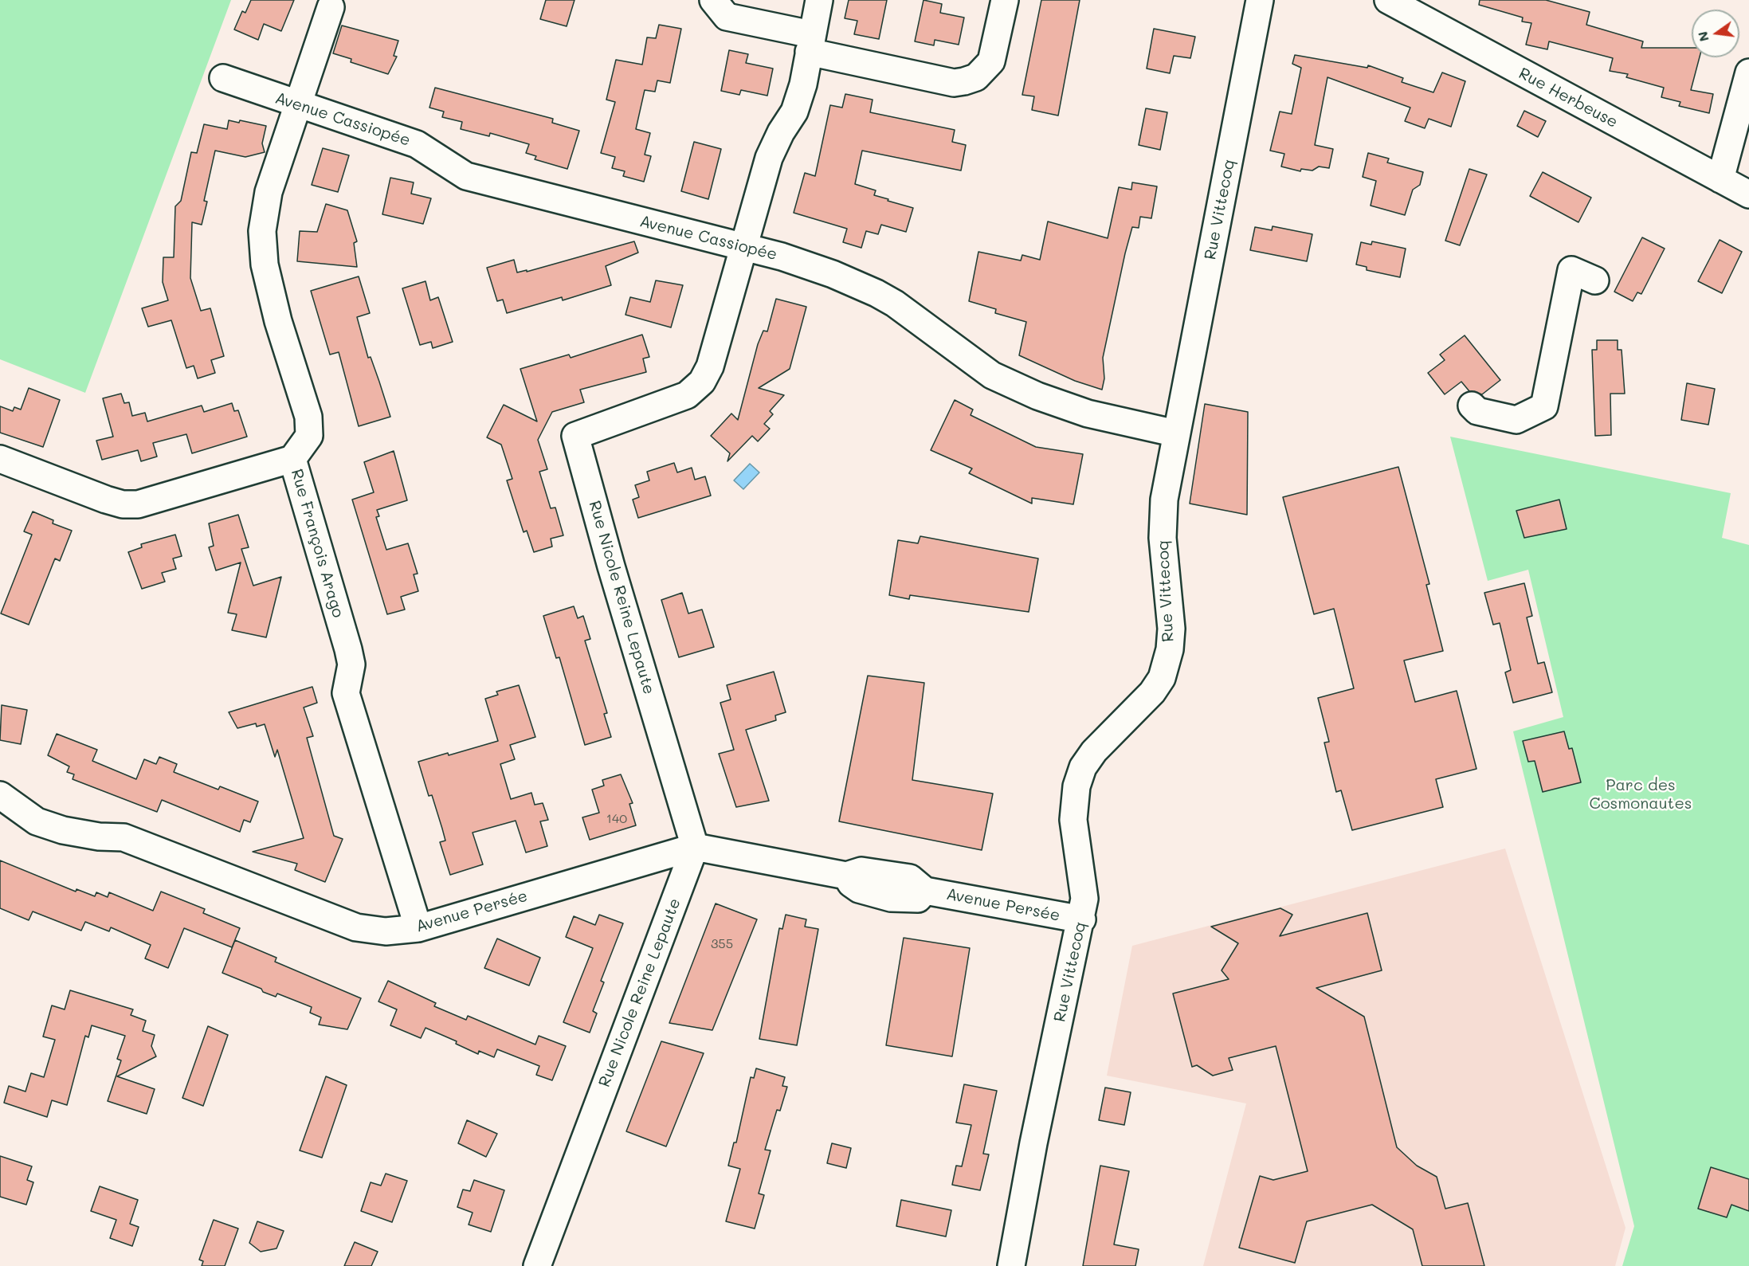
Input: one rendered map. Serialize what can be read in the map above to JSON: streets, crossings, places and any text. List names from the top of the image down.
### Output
{
  "streets": {
    "street": [
      "Rue Herbeuse",
      "Avenue Cassiopée",
      "Rue Vittecoq",
      "Rue François Arago",
      "Rue Nicole Reine Lepaute",
      "Avenue Persée"
    ]
  },
  "crossings": [
    ["Avenue Cassiopée", "Rue Vittecoq"],
    ["Avenue Cassiopée", "Rue François Arago"],
    ["Avenue Cassiopée", "Rue Nicole Reine Lepaute"],
    ["Rue Vittecoq", "Avenue Persée"],
    ["Rue François Arago", "Avenue Persée"],
    ["Rue Nicole Reine Lepaute", "Avenue Persée"]
  ],
  "parks": ["Parc des Cosmonautes"],
  "house_numbers": ["140", "355"],
  "north": "left"
}
